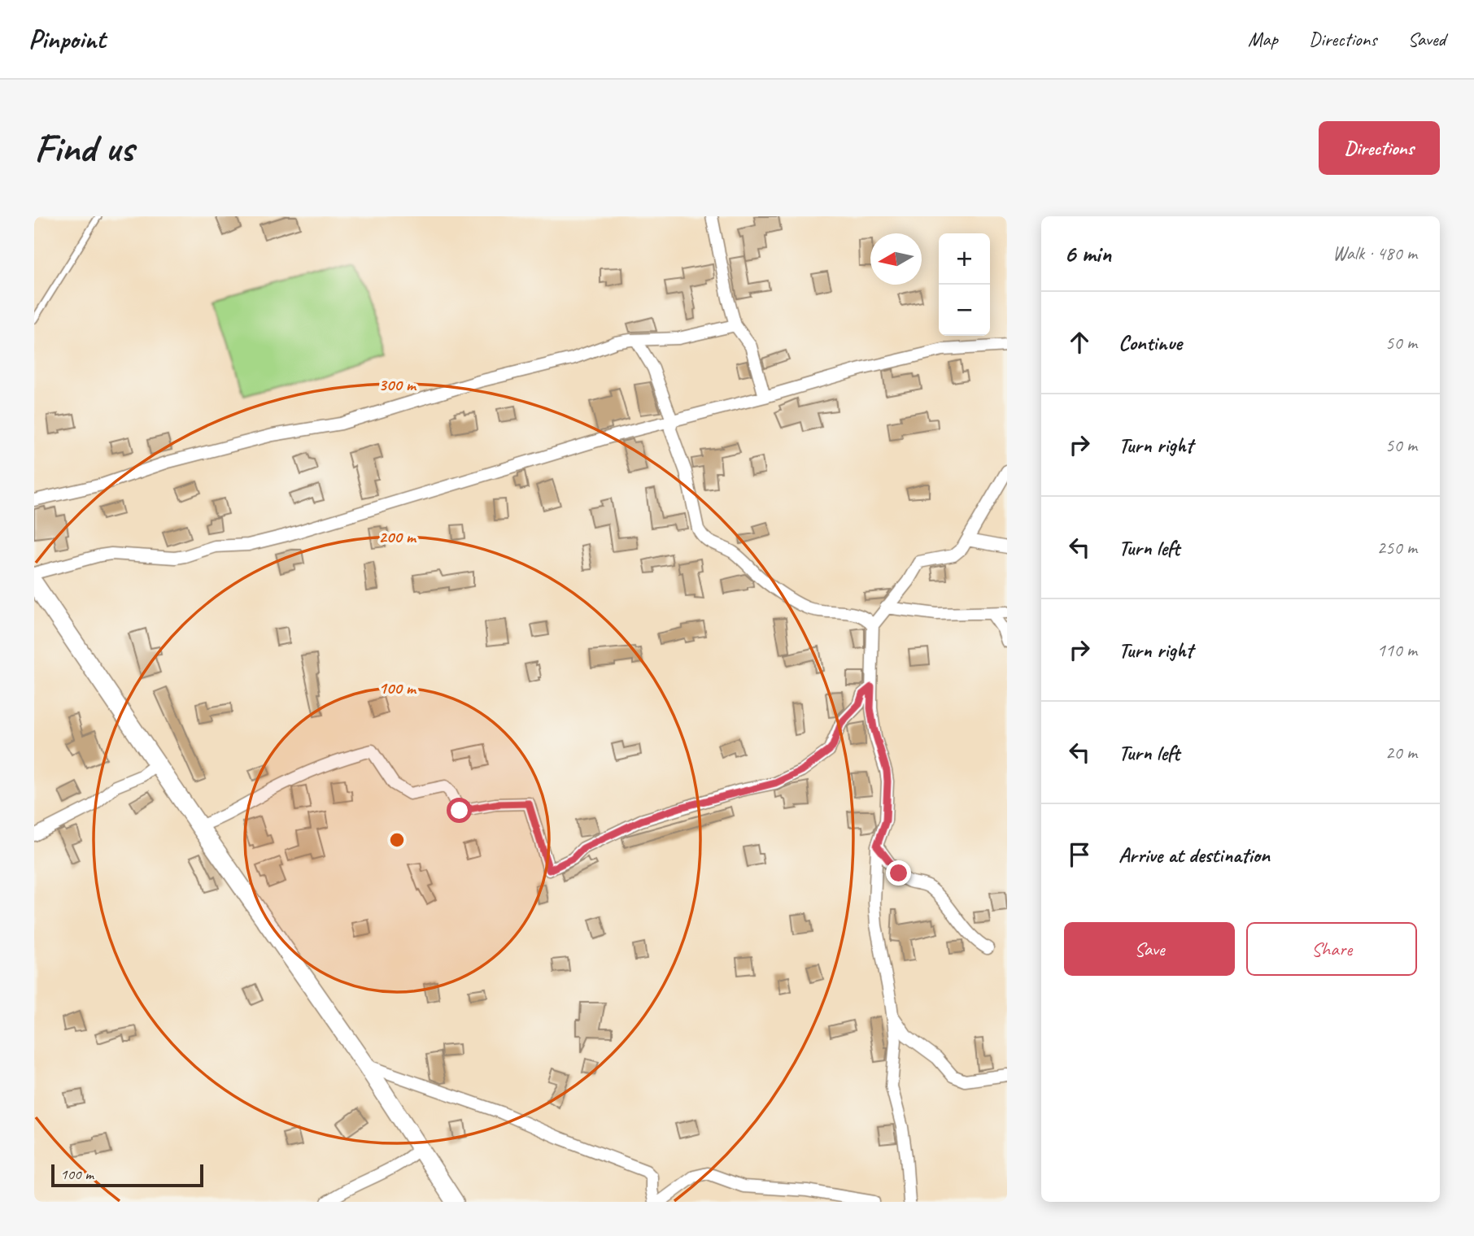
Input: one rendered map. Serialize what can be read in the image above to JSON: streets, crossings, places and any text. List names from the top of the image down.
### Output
{
  "scale_bar": "100 m",
  "north": "left",
  "page": {
    "header": "Pinpoint",
    "nav": ["Map", "Directions", "Saved"],
    "buttons": [
      "Directions",
      ["Save", "Share"]
    ],
    "title": "Find us",
    "heading": ["6 min", "Walk · 480 m"],
    "map_buttons": ["+", "−"],
    "list": [
      ["Continue", "50 m"],
      ["Turn right", "50 m"],
      ["Turn left", "250 m"],
      ["Turn right", "110 m"],
      ["Turn left", "20 m"],
      "Arrive at destination"
    ],
    "scale": "100 m"
  },
  "rings": ["300 m", "200 m", "100 m"]
}
